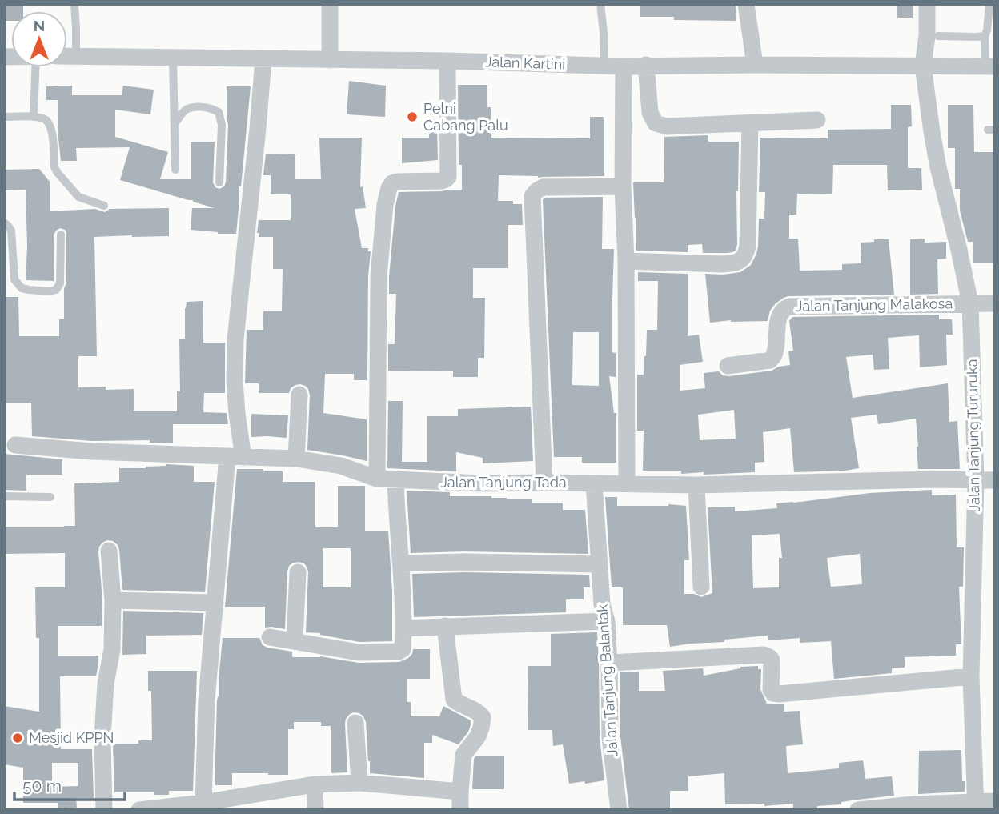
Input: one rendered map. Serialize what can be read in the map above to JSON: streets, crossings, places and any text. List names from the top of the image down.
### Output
{
  "streets": {
    "street": [
      "Jalan Kartini",
      "Jalan Tanjung Malakosa",
      "Jalan Tanjung Tururuka",
      "Jalan Tanjung Tada",
      "Jalan Tanjung Balantak"
    ]
  },
  "crossings": [
    ["Jalan Kartini", "Jalan Tanjung Tururuka"],
    ["Jalan Tanjung Malakosa", "Jalan Tanjung Tururuka"],
    ["Jalan Tanjung Tururuka", "Jalan Tanjung Tada"],
    ["Jalan Tanjung Tada", "Jalan Tanjung Balantak"]
  ],
  "places": ["Pelni Cabang Palu", "Mesjid KPPN"],
  "scale_bar": "50 m",
  "north": "top"
}
